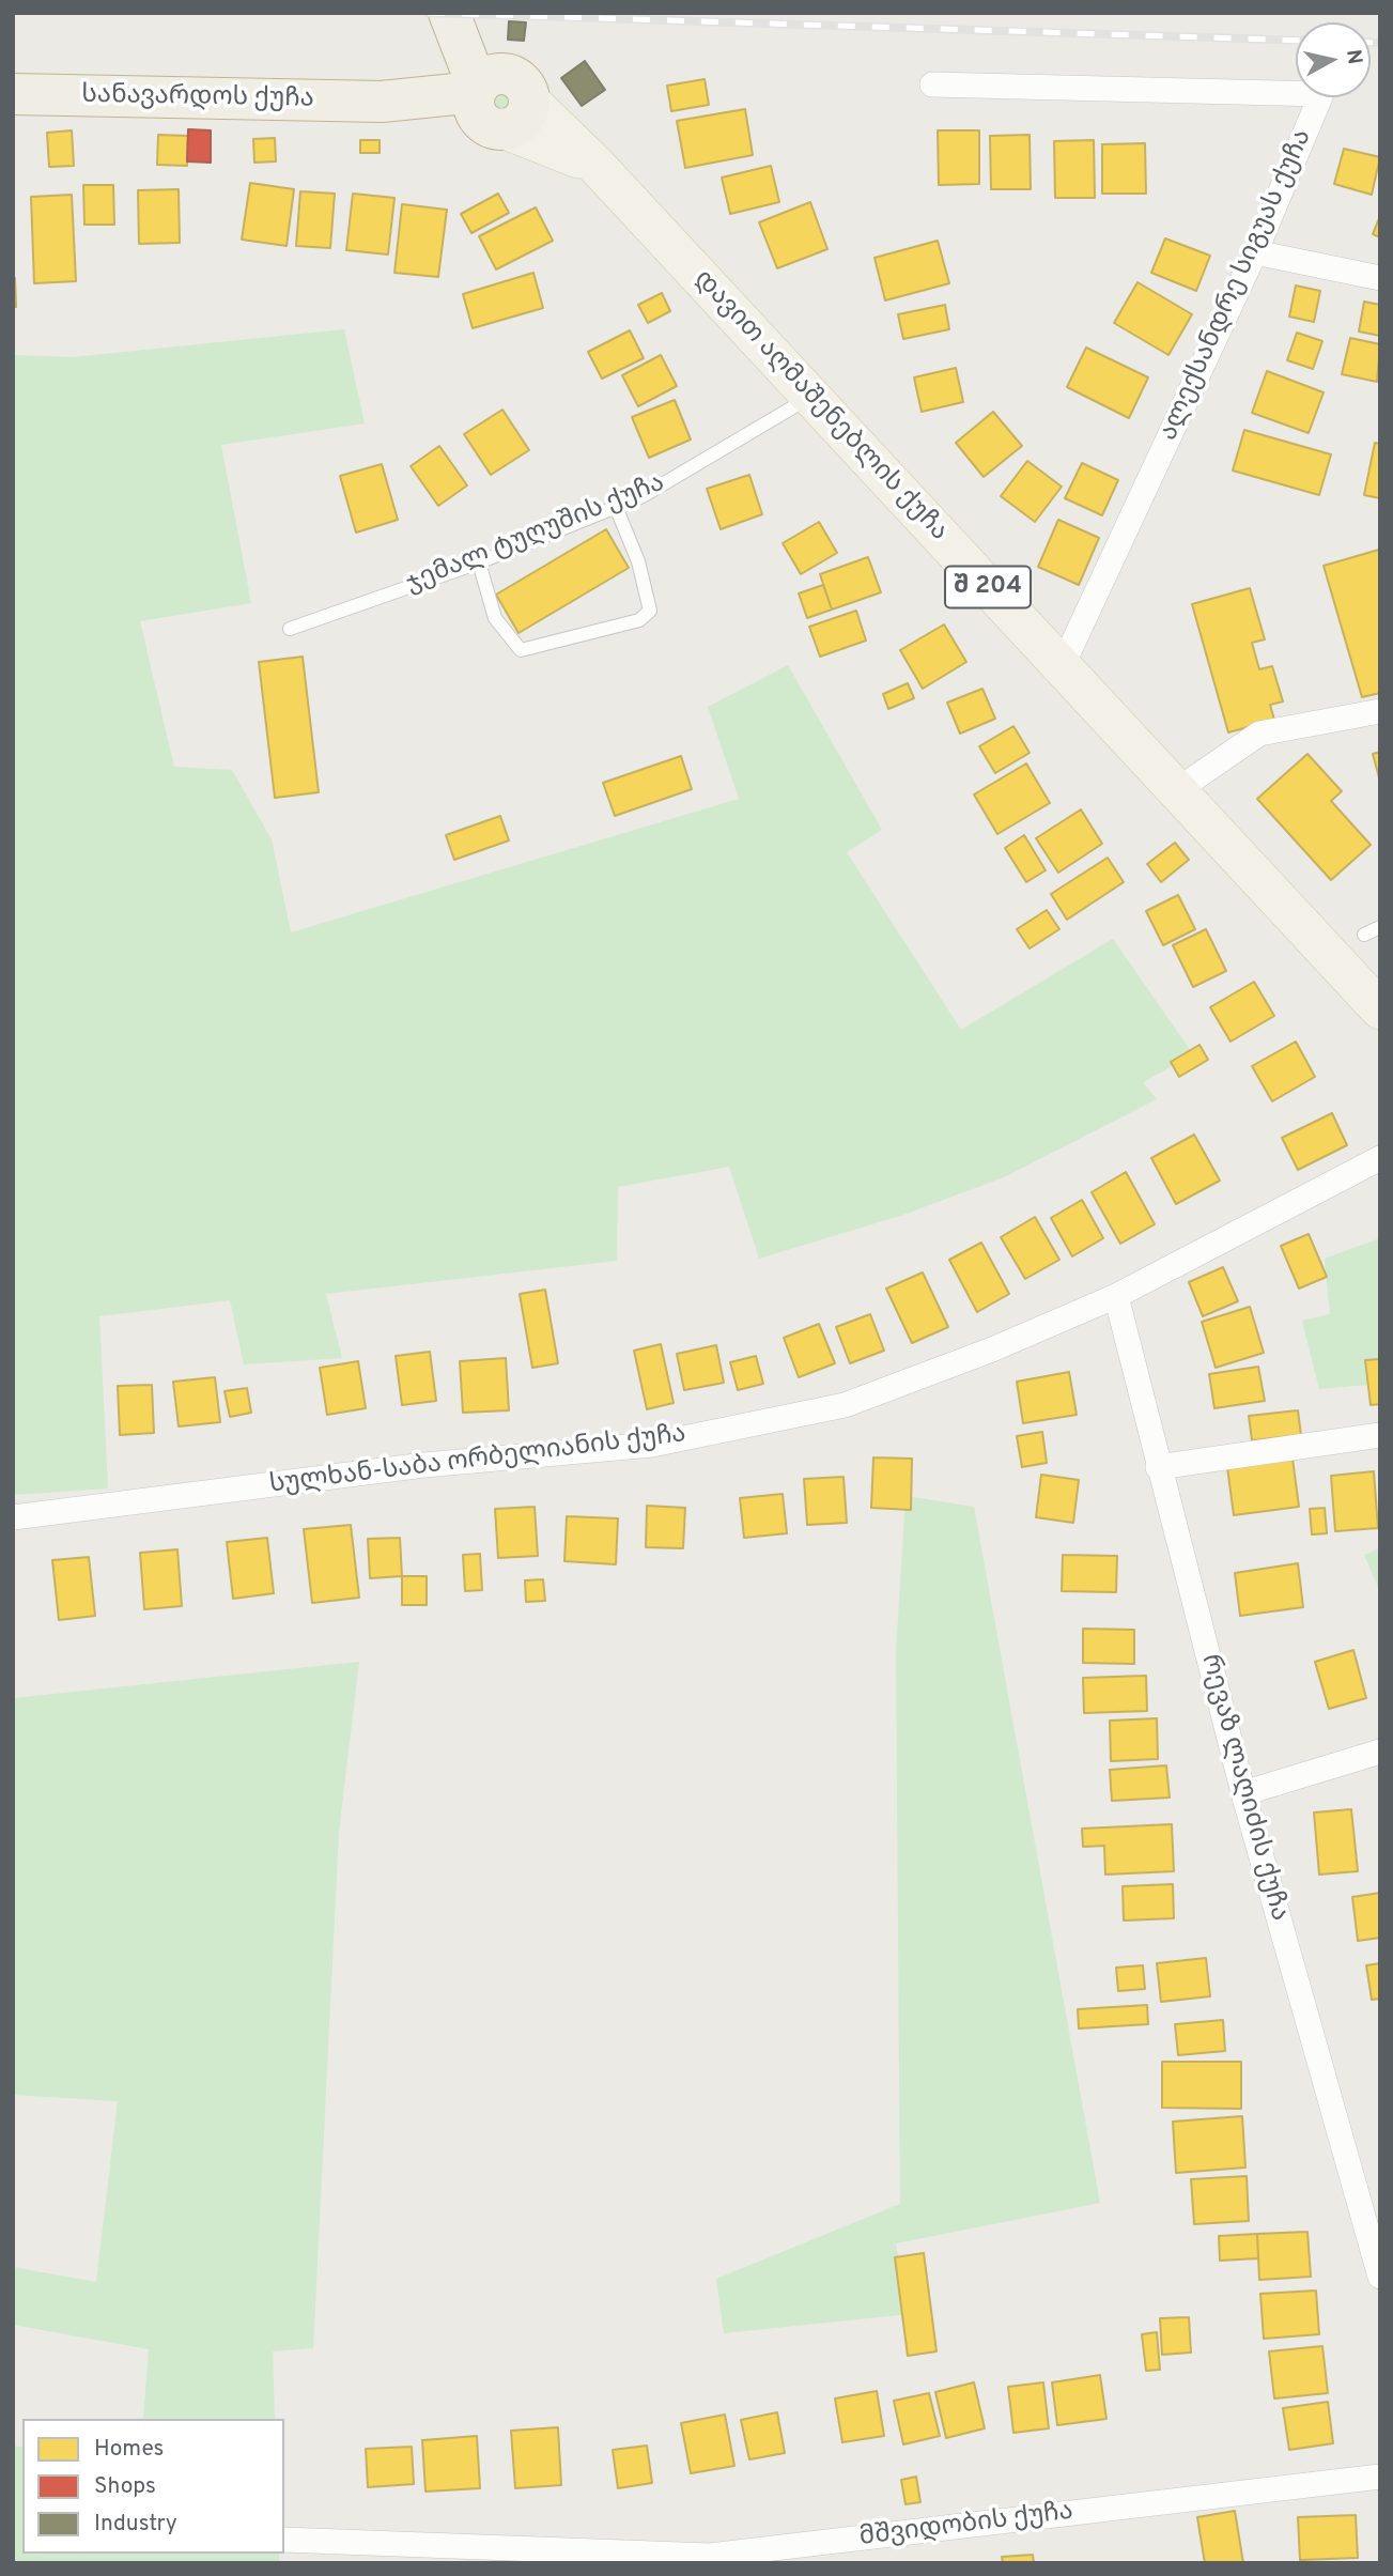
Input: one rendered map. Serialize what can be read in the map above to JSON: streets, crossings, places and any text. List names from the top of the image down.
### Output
{
  "streets": {
    "highway": ["სანავარდოს ქუჩა"],
    "main road": ["დავით აღმაშენებლის ქუჩა", "შ 204"],
    "street": [
      "ალექსანდრე სიგუას ქუჩა",
      "სულხან-საბა ორბელიანის ქუჩა",
      "რევაზ ლაღიძის ქუჩა",
      "მშვიდობის ქუჩა"
    ],
    "lane": ["ჯემალ ტუღუშის ქუჩა"]
  },
  "crossings": [
    ["სანავარდოს ქუჩა", "დავით აღმაშენებლის ქუჩა"],
    ["ალექსანდრე სიგუას ქუჩა", "დავით აღმაშენებლის ქუჩა"],
    ["დავით აღმაშენებლის ქუჩა", "ჯემალ ტუღუშის ქუჩა"],
    ["სულხან-საბა ორბელიანის ქუჩა", "რევაზ ლაღიძის ქუჩა"]
  ],
  "legend": ["Homes", "Shops", "Industry"],
  "north": "right"
}
